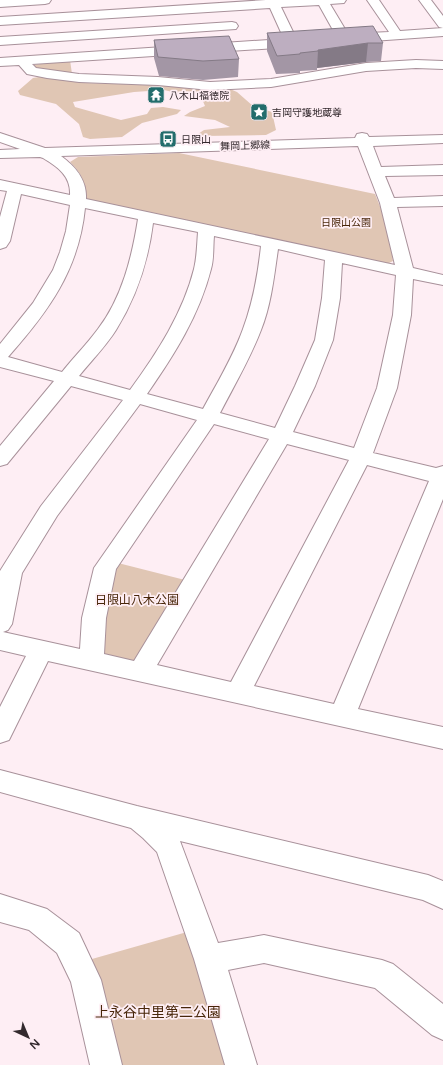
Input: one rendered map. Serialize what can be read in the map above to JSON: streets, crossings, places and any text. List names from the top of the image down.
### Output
{
  "streets": {
    "street": ["舞岡上郷線"]
  },
  "parks": ["日限山公園", "日限山八木公園", "上永谷中里第二公園"],
  "places": {
    "temple": ["八木山福徳院"],
    "place": ["吉岡守護地蔵尊"],
    "bus stop": ["日限山"]
  },
  "north": "bottom right"
}
